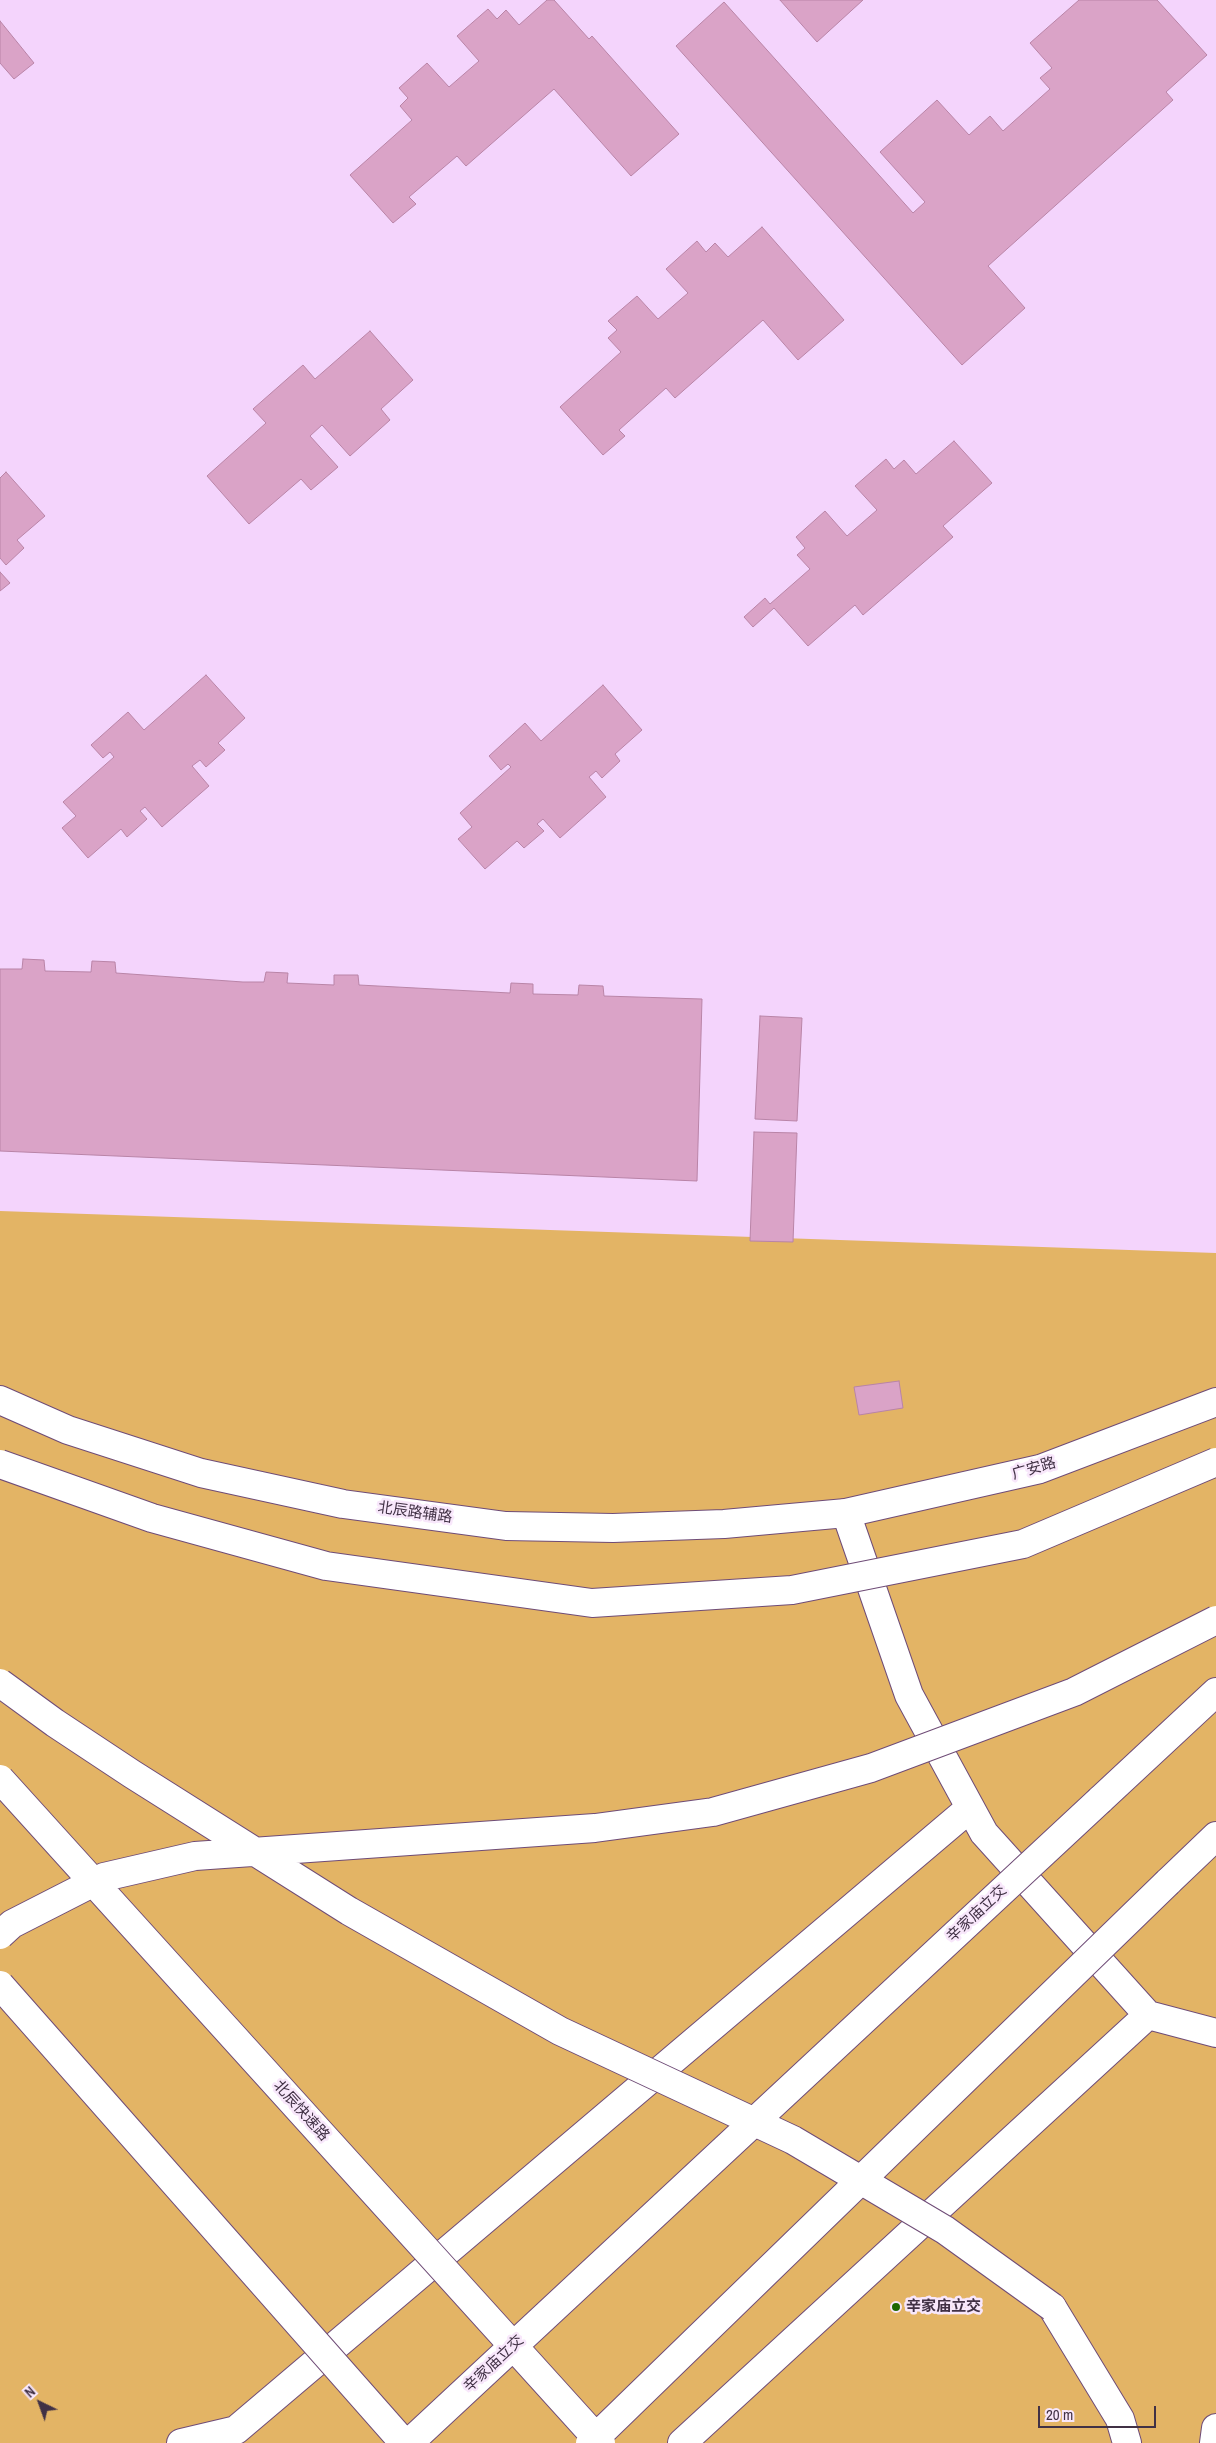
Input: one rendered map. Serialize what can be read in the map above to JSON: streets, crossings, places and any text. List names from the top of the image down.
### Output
{
  "streets": {
    "main road": [
      "广安路",
      "北辰路辅路",
      "辛家庙立交",
      "北辰快速路"
    ]
  },
  "crossings": [
    ["广安路", "北辰路辅路"]
  ],
  "places": ["辛家庙立交"],
  "scale_bar": "20 m",
  "north": "top left"
}
